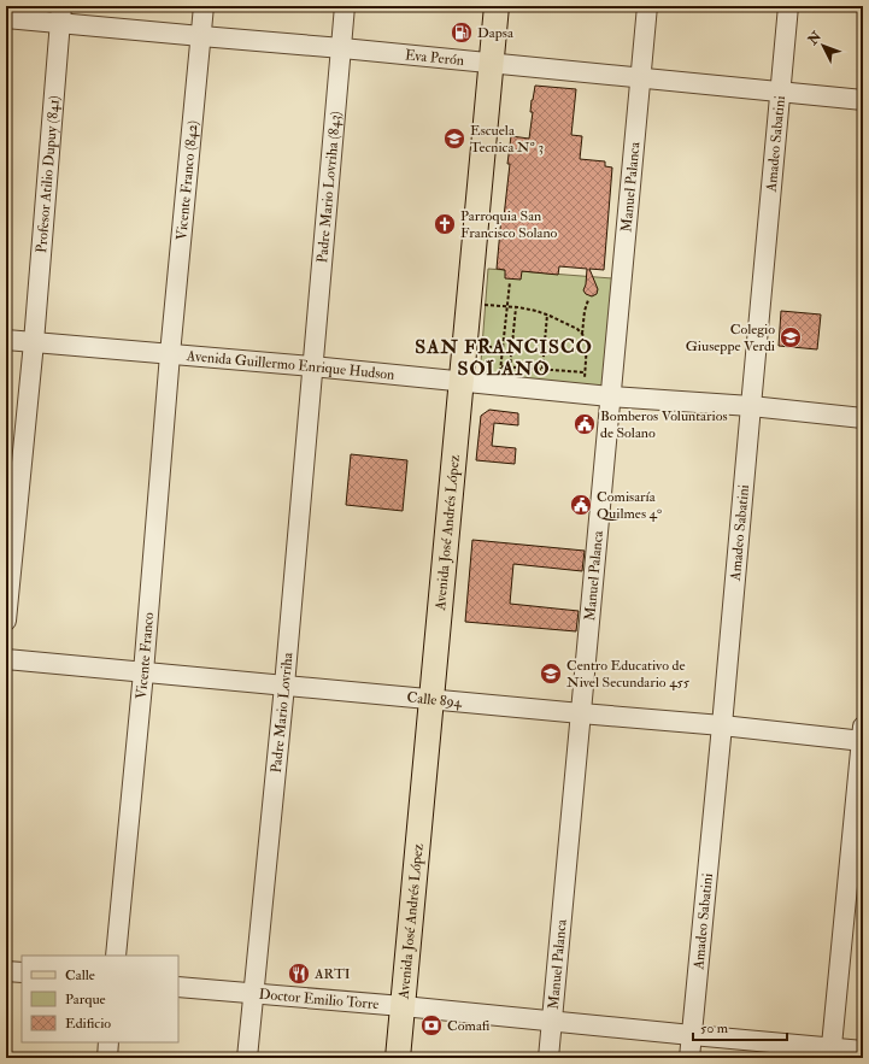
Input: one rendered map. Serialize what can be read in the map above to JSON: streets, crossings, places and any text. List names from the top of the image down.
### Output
{
  "streets": {
    "main road": ["Avenida José Andrés López"],
    "street": [
      "Eva Perón",
      "Amadeo Sabatini",
      "Profesor Atilio Dupuy (841)",
      "Vicente Franco (842)",
      "Padre Mario Lovriha (843)",
      "Manuel Palanca",
      "Avenida Guillermo Enrique Hudson",
      "Vicente Franco",
      "Calle 894",
      "Padre Mario Lovriha",
      "Doctor Emilio Torre"
    ]
  },
  "crossings": [
    ["Eva Perón", "Amadeo Sabatini"],
    ["Eva Perón", "Profesor Atilio Dupuy (841)"],
    ["Eva Perón", "Vicente Franco (842)"],
    ["Eva Perón", "Padre Mario Lovriha (843)"],
    ["Eva Perón", "Manuel Palanca"],
    ["Eva Perón", "Avenida José Andrés López"],
    ["Amadeo Sabatini", "Avenida Guillermo Enrique Hudson"],
    ["Amadeo Sabatini", "Calle 894"],
    ["Amadeo Sabatini", "Doctor Emilio Torre"],
    ["Profesor Atilio Dupuy (841)", "Avenida Guillermo Enrique Hudson"],
    ["Vicente Franco (842)", "Avenida Guillermo Enrique Hudson"],
    ["Vicente Franco (842)", "Vicente Franco"],
    ["Padre Mario Lovriha (843)", "Avenida Guillermo Enrique Hudson"],
    ["Padre Mario Lovriha (843)", "Padre Mario Lovriha"],
    ["Manuel Palanca", "Avenida Guillermo Enrique Hudson"],
    ["Manuel Palanca", "Calle 894"],
    ["Manuel Palanca", "Doctor Emilio Torre"],
    ["Avenida Guillermo Enrique Hudson", "Avenida José Andrés López"],
    ["Avenida Guillermo Enrique Hudson", "Vicente Franco"],
    ["Avenida Guillermo Enrique Hudson", "Padre Mario Lovriha"],
    ["Avenida José Andrés López", "Calle 894"],
    ["Avenida José Andrés López", "Doctor Emilio Torre"],
    ["Vicente Franco", "Calle 894"],
    ["Calle 894", "Padre Mario Lovriha"],
    ["Padre Mario Lovriha", "Doctor Emilio Torre"]
  ],
  "districts": ["SAN FRANCISCO SOLANO"],
  "places": {
    "fuel station": ["Dapsa"],
    "school or university": ["Escuela Tecnica Nº 3", "Colegio Giuseppe Verdi", "Centro Educativo de Nivel Secundario 455"],
    "church": ["Parroquia San Francisco Solano"],
    "public building": ["Bomberos Voluntarios de Solano", "Comisaría Quilmes 4°"],
    "restaurant": ["ARTI"],
    "bank": ["Comafi"]
  },
  "legend": ["Calle", "Parque", "Edificio"],
  "scale_bar": "50 m",
  "north": "top left"
}
